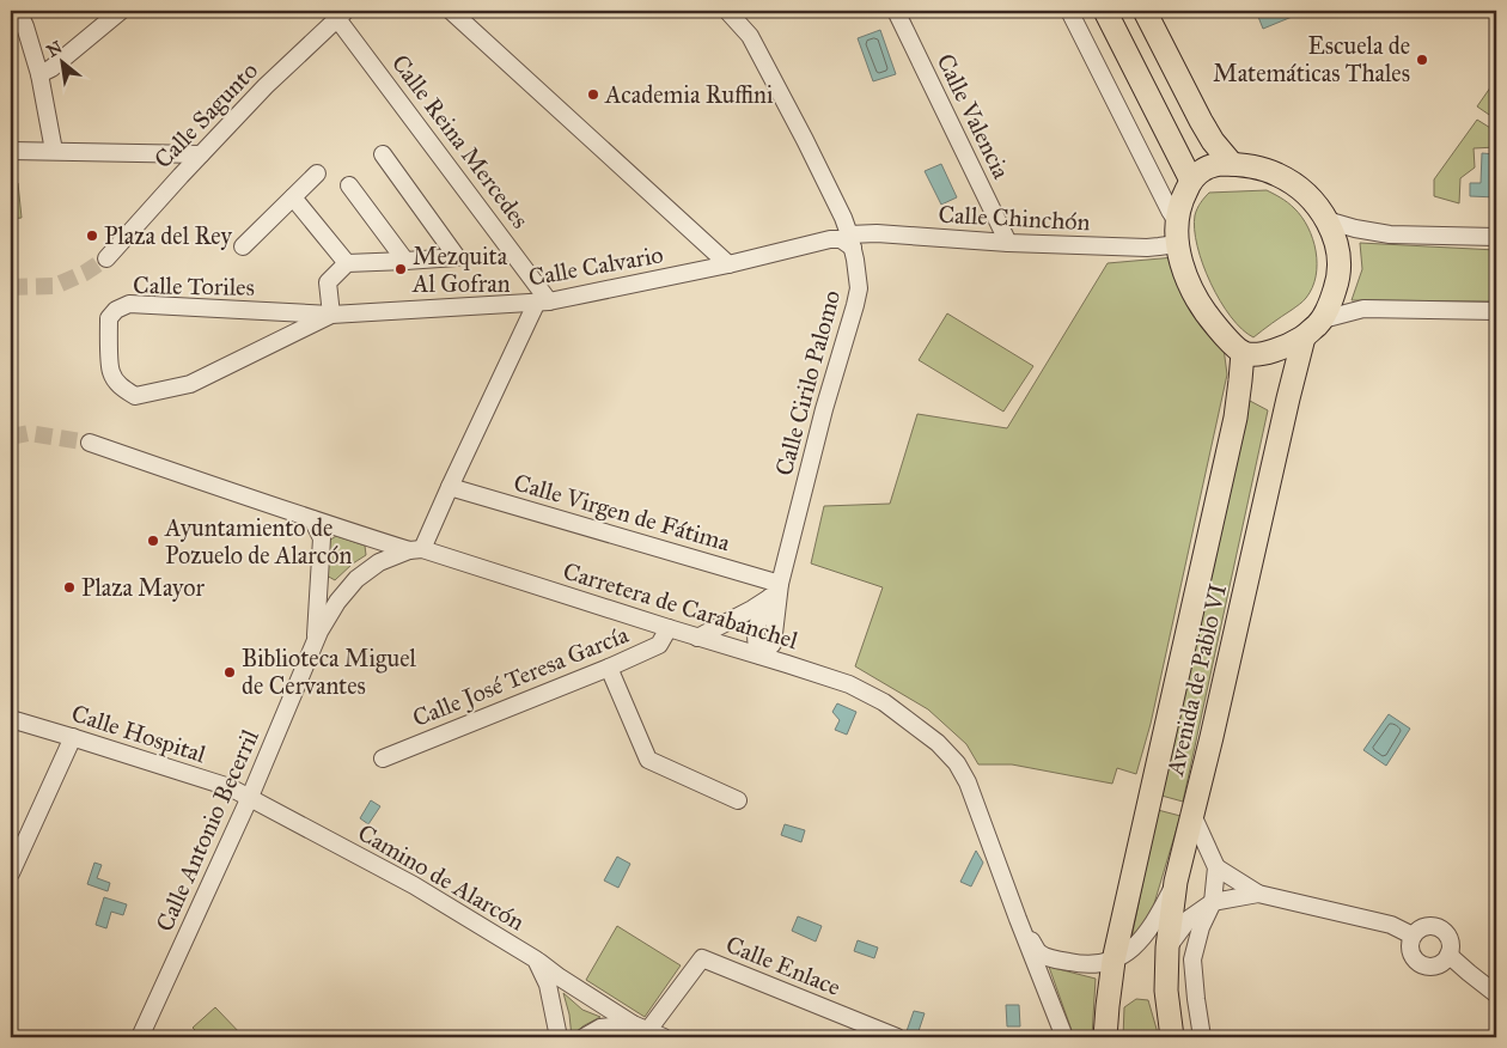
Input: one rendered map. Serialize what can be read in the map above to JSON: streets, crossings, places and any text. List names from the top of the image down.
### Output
{
  "streets": {
    "main road": ["Avenida de Pablo VI"],
    "street": [
      "Calle Sagunto",
      "Calle Valencia",
      "Calle Reina Mercedes",
      "Calle Chinchón",
      "Calle Calvario",
      "Calle Toriles",
      "Calle Cirilo Palomo",
      "Calle Virgen de Fátima",
      "Carretera de Carabanchel",
      "Calle José Teresa García",
      "Calle Hospital",
      "Calle Antonio Becerril",
      "Camino de Alarcón",
      "Calle Enlace"
    ]
  },
  "crossings": [
    ["Calle Sagunto", "Calle Reina Mercedes"],
    ["Calle Valencia", "Calle Chinchón"],
    ["Calle Reina Mercedes", "Calle Calvario"],
    ["Calle Chinchón", "Calle Cirilo Palomo"],
    ["Calle Chinchón", "Avenida de Pablo VI"],
    ["Calle Calvario", "Calle Toriles"],
    ["Calle Cirilo Palomo", "Calle Virgen de Fátima"],
    ["Calle Cirilo Palomo", "Carretera de Carabanchel"],
    ["Carretera de Carabanchel", "Calle José Teresa García"],
    ["Carretera de Carabanchel", "Calle Antonio Becerril"],
    ["Calle Hospital", "Calle Antonio Becerril"],
    ["Calle Hospital", "Camino de Alarcón"],
    ["Calle Antonio Becerril", "Camino de Alarcón"]
  ],
  "places": [
    "Escuela de Matemáticas Thales",
    "Academia Ruffini",
    "Plaza del Rey",
    "Mezquita Al Gofran",
    "Ayuntamiento de Pozuelo de Alarcón",
    "Plaza Mayor",
    "Biblioteca Miguel de Cervantes"
  ],
  "north": "top left"
}
